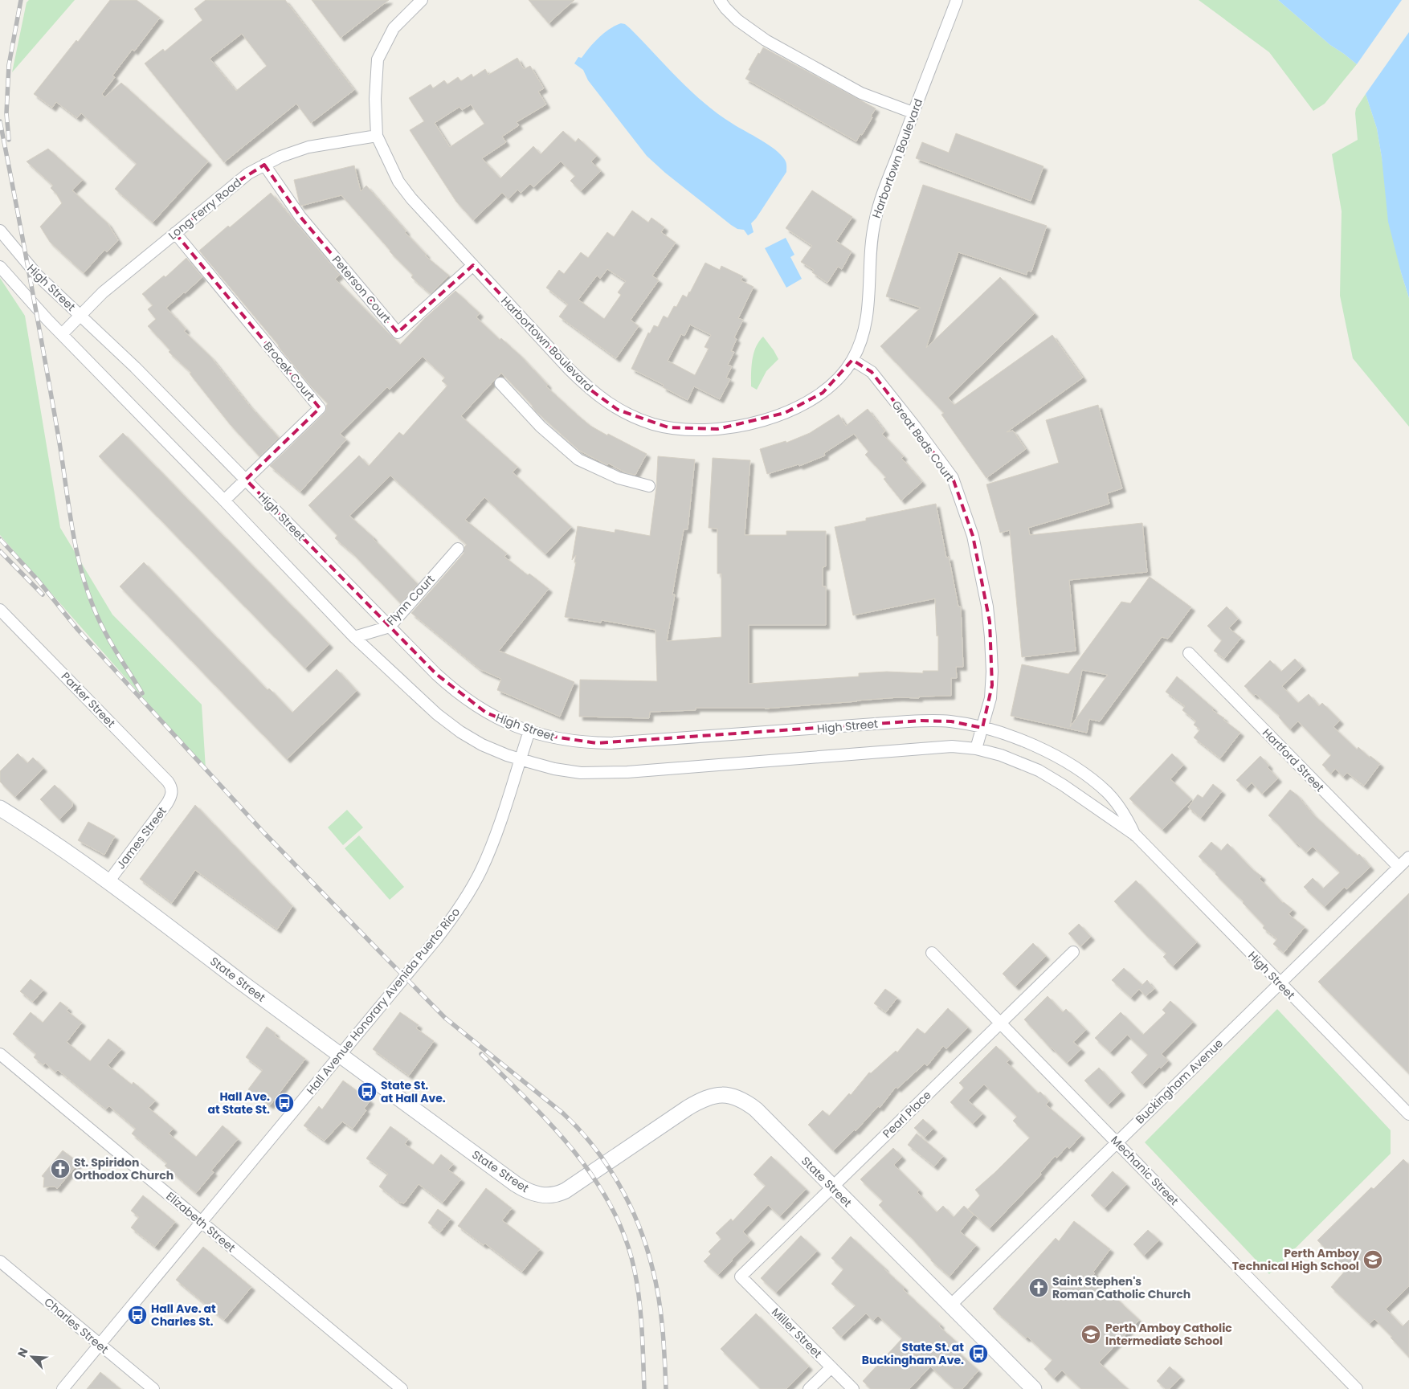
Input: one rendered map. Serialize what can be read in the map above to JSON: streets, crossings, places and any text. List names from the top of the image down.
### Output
{
  "streets": {
    "street": [
      "Harbortown Boulevard",
      "Long Ferry Road",
      "High Street",
      "Peterson Court",
      "Brocek Court",
      "Great Beds Court",
      "Flynn Court",
      "Parker Street",
      "Hartford Street",
      "James Street",
      "State Street",
      "Hall Avenue Honorary Avenida Puerto Rico",
      "Buckingham Avenue",
      "Pearl Place",
      "Mechanic Street",
      "Elizabeth Street",
      "Charles Street",
      "Miller Street"
    ]
  },
  "crossings": [
    ["Harbortown Boulevard", "Long Ferry Road"],
    ["Harbortown Boulevard", "Peterson Court"],
    ["Harbortown Boulevard", "Great Beds Court"],
    ["Long Ferry Road", "High Street"],
    ["Long Ferry Road", "Peterson Court"],
    ["Long Ferry Road", "Brocek Court"],
    ["High Street", "Brocek Court"],
    ["High Street", "Great Beds Court"],
    ["High Street", "Flynn Court"],
    ["High Street", "Hall Avenue Honorary Avenida Puerto Rico"],
    ["High Street", "Buckingham Avenue"],
    ["Parker Street", "James Street"],
    ["Hartford Street", "Buckingham Avenue"],
    ["James Street", "State Street"],
    ["State Street", "Hall Avenue Honorary Avenida Puerto Rico"],
    ["State Street", "Buckingham Avenue"],
    ["State Street", "Pearl Place"],
    ["Hall Avenue Honorary Avenida Puerto Rico", "Elizabeth Street"],
    ["Hall Avenue Honorary Avenida Puerto Rico", "Charles Street"],
    ["Buckingham Avenue", "Mechanic Street"],
    ["Pearl Place", "Mechanic Street"],
    ["Pearl Place", "Miller Street"]
  ],
  "places": {
    "bus stop": [
      "State St. at Hall Ave.",
      "Hall Ave. at State St.",
      "Hall Ave. at Charles St.",
      "State St. at Buckingham Ave."
    ],
    "church": ["St. Spiridon Orthodox Church", "Saint Stephen's Roman Catholic Church"],
    "school or university": ["Perth Amboy Technical High School", "Perth Amboy Catholic Intermediate School"]
  },
  "north": "top left"
}
